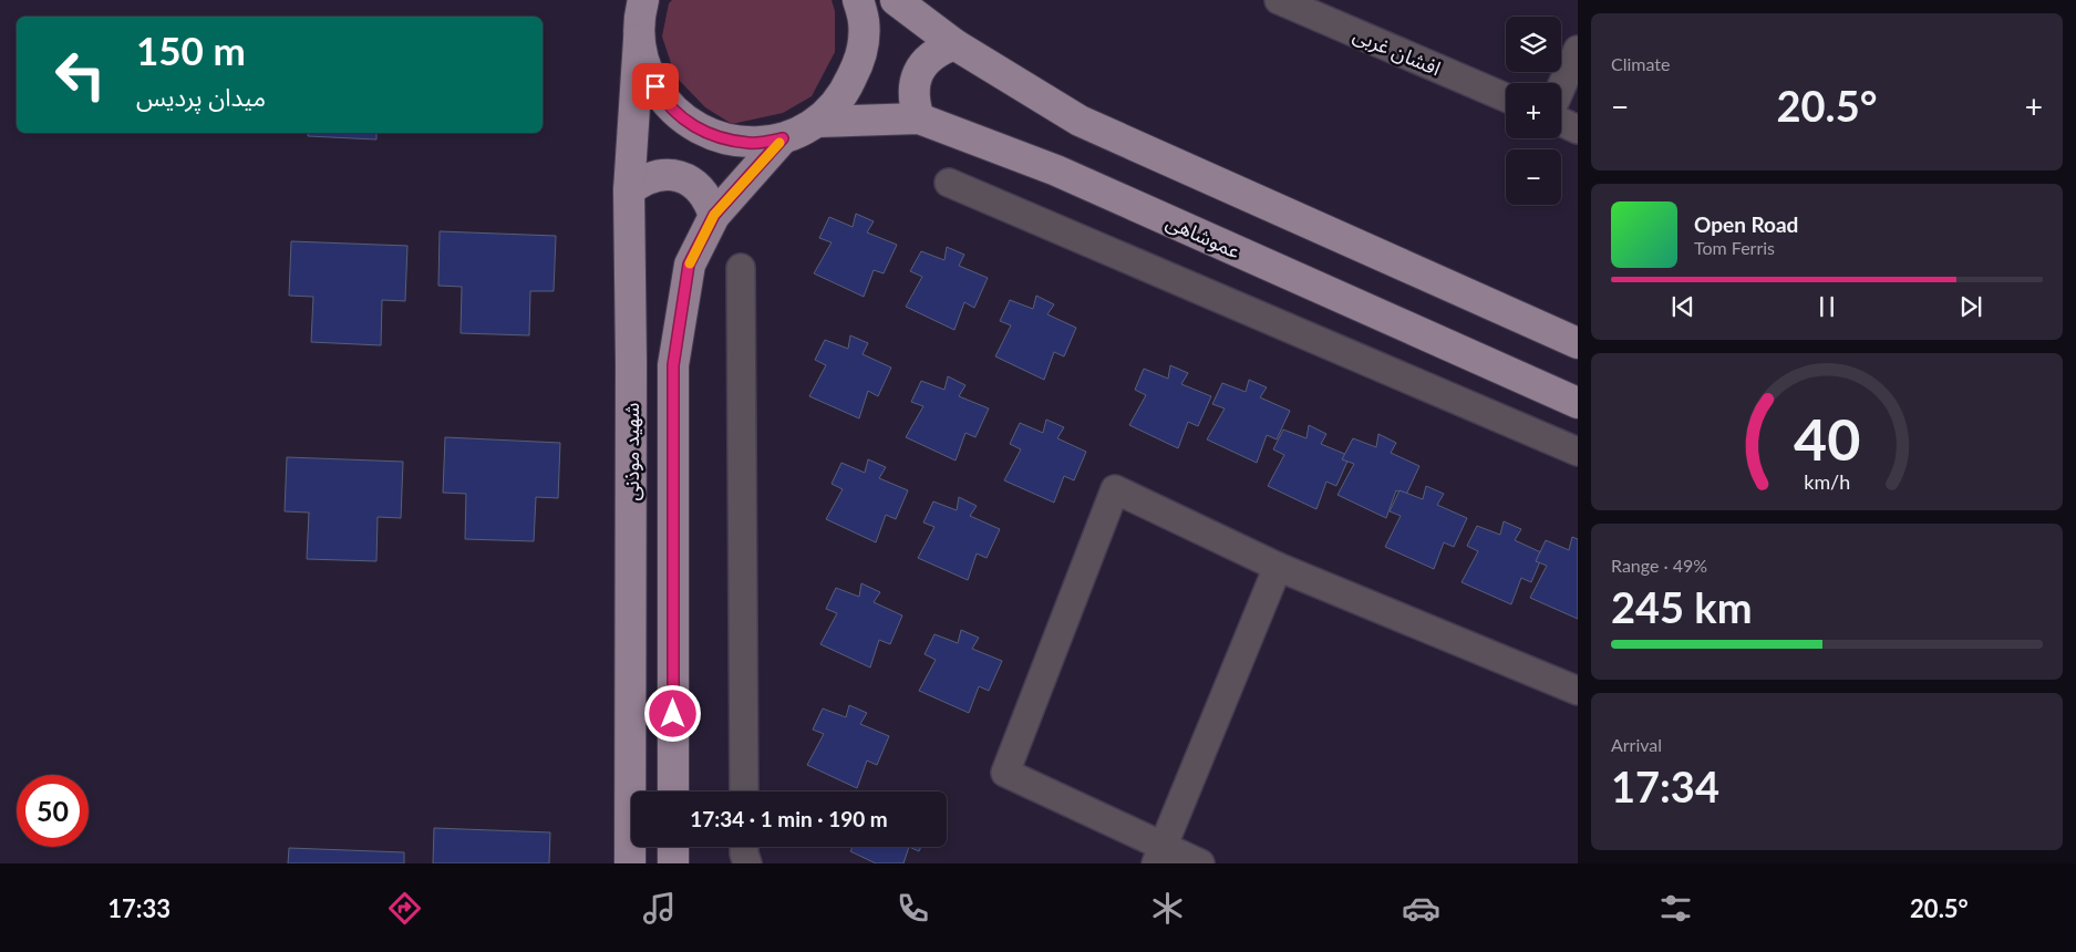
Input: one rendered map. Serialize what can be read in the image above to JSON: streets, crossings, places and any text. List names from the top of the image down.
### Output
{
  "streets": {
    "main road": ["عموشاهی", "شهید موذنی"],
    "street": ["افشان غربی"]
  },
  "page": {
    "tile": [
      "Climate",
      ["Range · 49%", "245 km"],
      ["Arrival", "17:34"]
    ],
    "map_buttons": ["+", "−"],
    "turn": ["150 m", "میدان پردیس"],
    "heat": ["−", "20.5°", "+"],
    "song": ["Open Road", "Tom Ferris"],
    "limit": "50",
    "trip": "17:34 · 1 min · 190 m",
    "tabs": ["17:33", "20.5°"],
    "gauge": ["40", "km/h"]
  }
}
